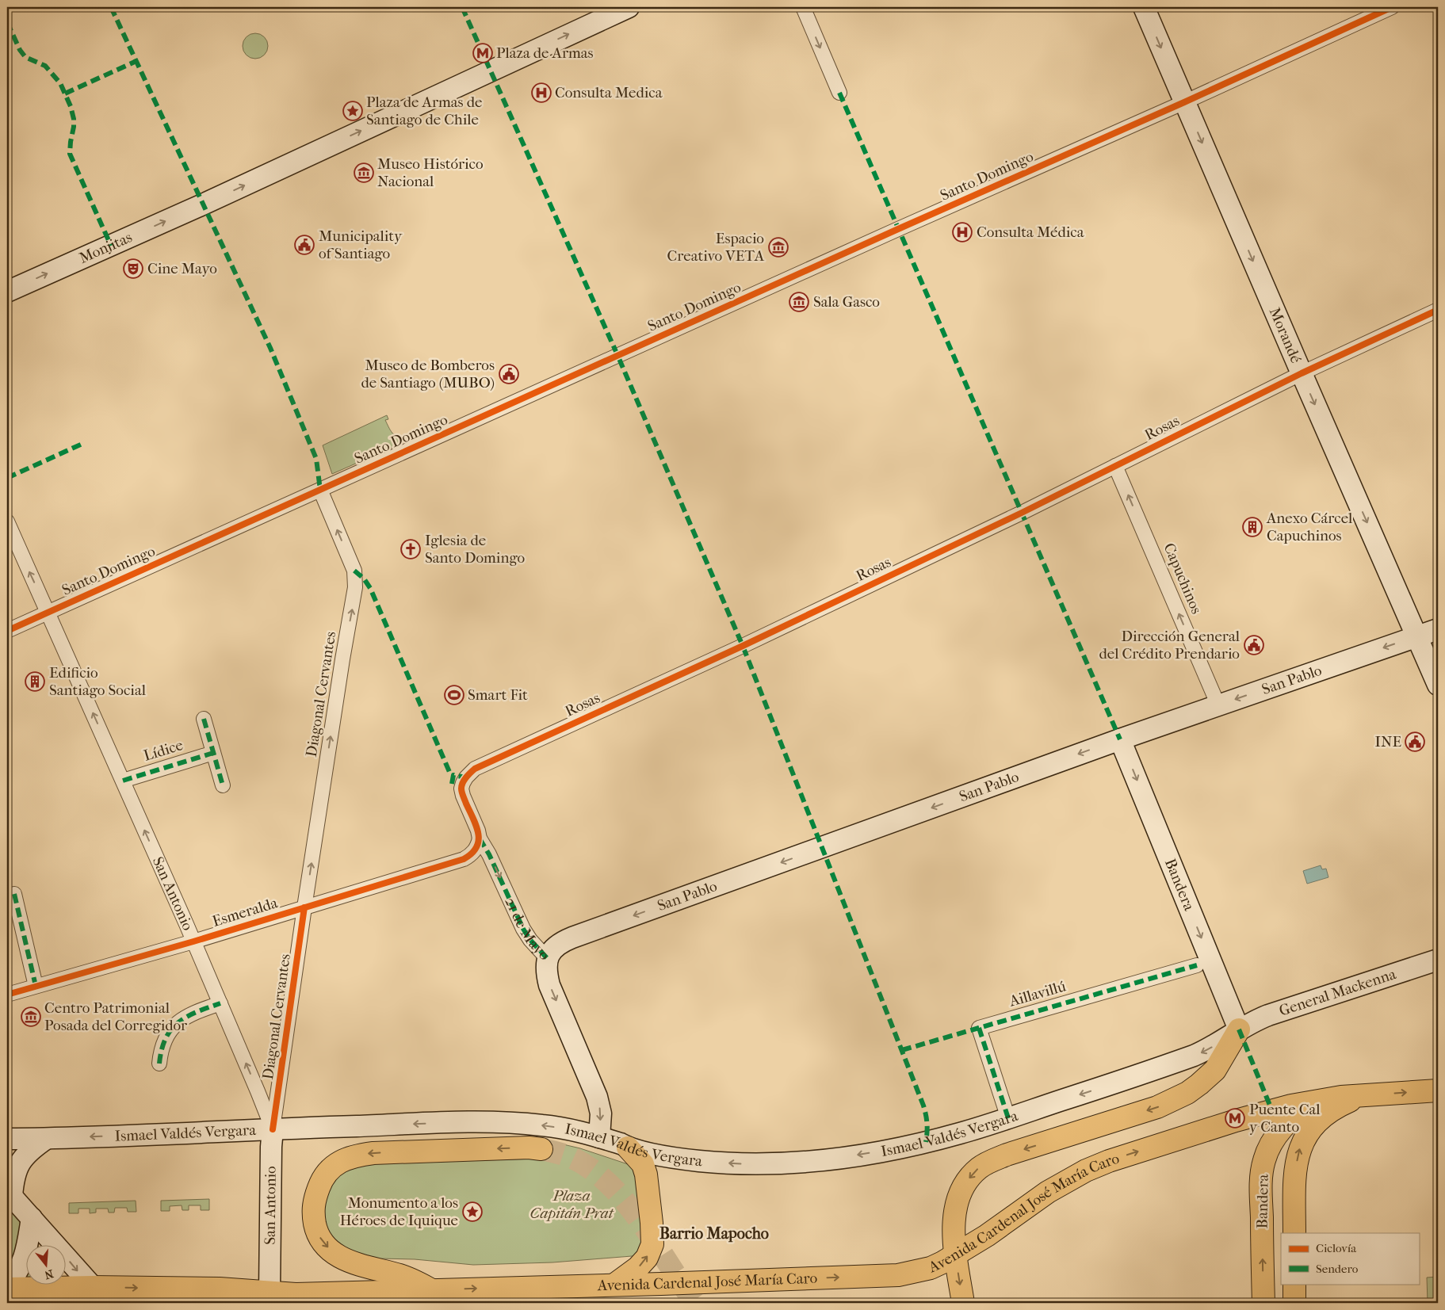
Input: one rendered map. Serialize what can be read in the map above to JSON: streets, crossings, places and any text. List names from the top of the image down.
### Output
{
  "streets": {
    "main road": [
      "Monjitas",
      "Morandé",
      "San Pablo",
      "Bandera",
      "San Antonio",
      "21 de Mayo",
      "General Mackenna",
      "Ismael Valdés Vergara",
      "Avenida Cardenal José María Caro"
    ],
    "street": [
      "Santo Domingo",
      "Rosas",
      "Capuchinos",
      "Diagonal Cervantes",
      "Lídice",
      "Esmeralda",
      "Aillavillú"
    ]
  },
  "crossings": [
    ["Santo Domingo", "Morandé"],
    ["Santo Domingo", "Diagonal Cervantes"],
    ["Santo Domingo", "San Antonio"],
    ["Morandé", "Rosas"],
    ["Morandé", "San Pablo"],
    ["Rosas", "Capuchinos"],
    ["Rosas", "21 de Mayo"],
    ["Capuchinos", "San Pablo"],
    ["San Pablo", "Bandera"],
    ["San Pablo", "21 de Mayo"],
    ["Diagonal Cervantes", "San Antonio"],
    ["Diagonal Cervantes", "Esmeralda"],
    ["Diagonal Cervantes", "Ismael Valdés Vergara"],
    ["Lídice", "San Antonio"],
    ["Bandera", "General Mackenna"],
    ["Bandera", "Ismael Valdés Vergara"],
    ["Bandera", "Avenida Cardenal José María Caro"],
    ["San Antonio", "Esmeralda"],
    ["San Antonio", "Ismael Valdés Vergara"],
    ["San Antonio", "Avenida Cardenal José María Caro"],
    ["Esmeralda", "21 de Mayo"],
    ["21 de Mayo", "Ismael Valdés Vergara"],
    ["General Mackenna", "Ismael Valdés Vergara"],
    ["Aillavillú", "Ismael Valdés Vergara"]
  ],
  "one_way": [
    "Monjitas",
    "Morandé",
    "Capuchinos",
    "San Pablo",
    "Diagonal Cervantes",
    "San Antonio",
    "21 de Mayo",
    "Ismael Valdés Vergara",
    "Avenida Cardenal José María Caro"
  ],
  "districts": ["Barrio Mapocho"],
  "parks": ["Plaza Capitán Prat"],
  "places": {
    "metro station": ["Plaza de Armas", "Puente Cal y Canto"],
    "hospital": ["Consulta Medica", "Consulta Médica"],
    "place": ["Plaza de Armas de Santiago de Chile", "Monumento a los Héroes de Iquique"],
    "museum": [
      "Museo Histórico Nacional",
      "Espacio Creativo VETA",
      "Sala Gasco",
      "Centro Patrimonial Posada del Corregidor"
    ],
    "public building": [
      "Municipality of Santiago",
      "Museo de Bomberos de Santiago (MUBO)",
      "Dirección General del Crédito Prendario",
      "INE"
    ],
    "theatre": ["Cine Mayo"],
    "building": ["Anexo Cárcel Capuchinos", "Edificio Santiago Social"],
    "church": ["Iglesia de Santo Domingo"],
    "sports": ["Smart Fit"]
  },
  "legend": ["Ciclovía", "Sendero"],
  "north": "bottom"
}
